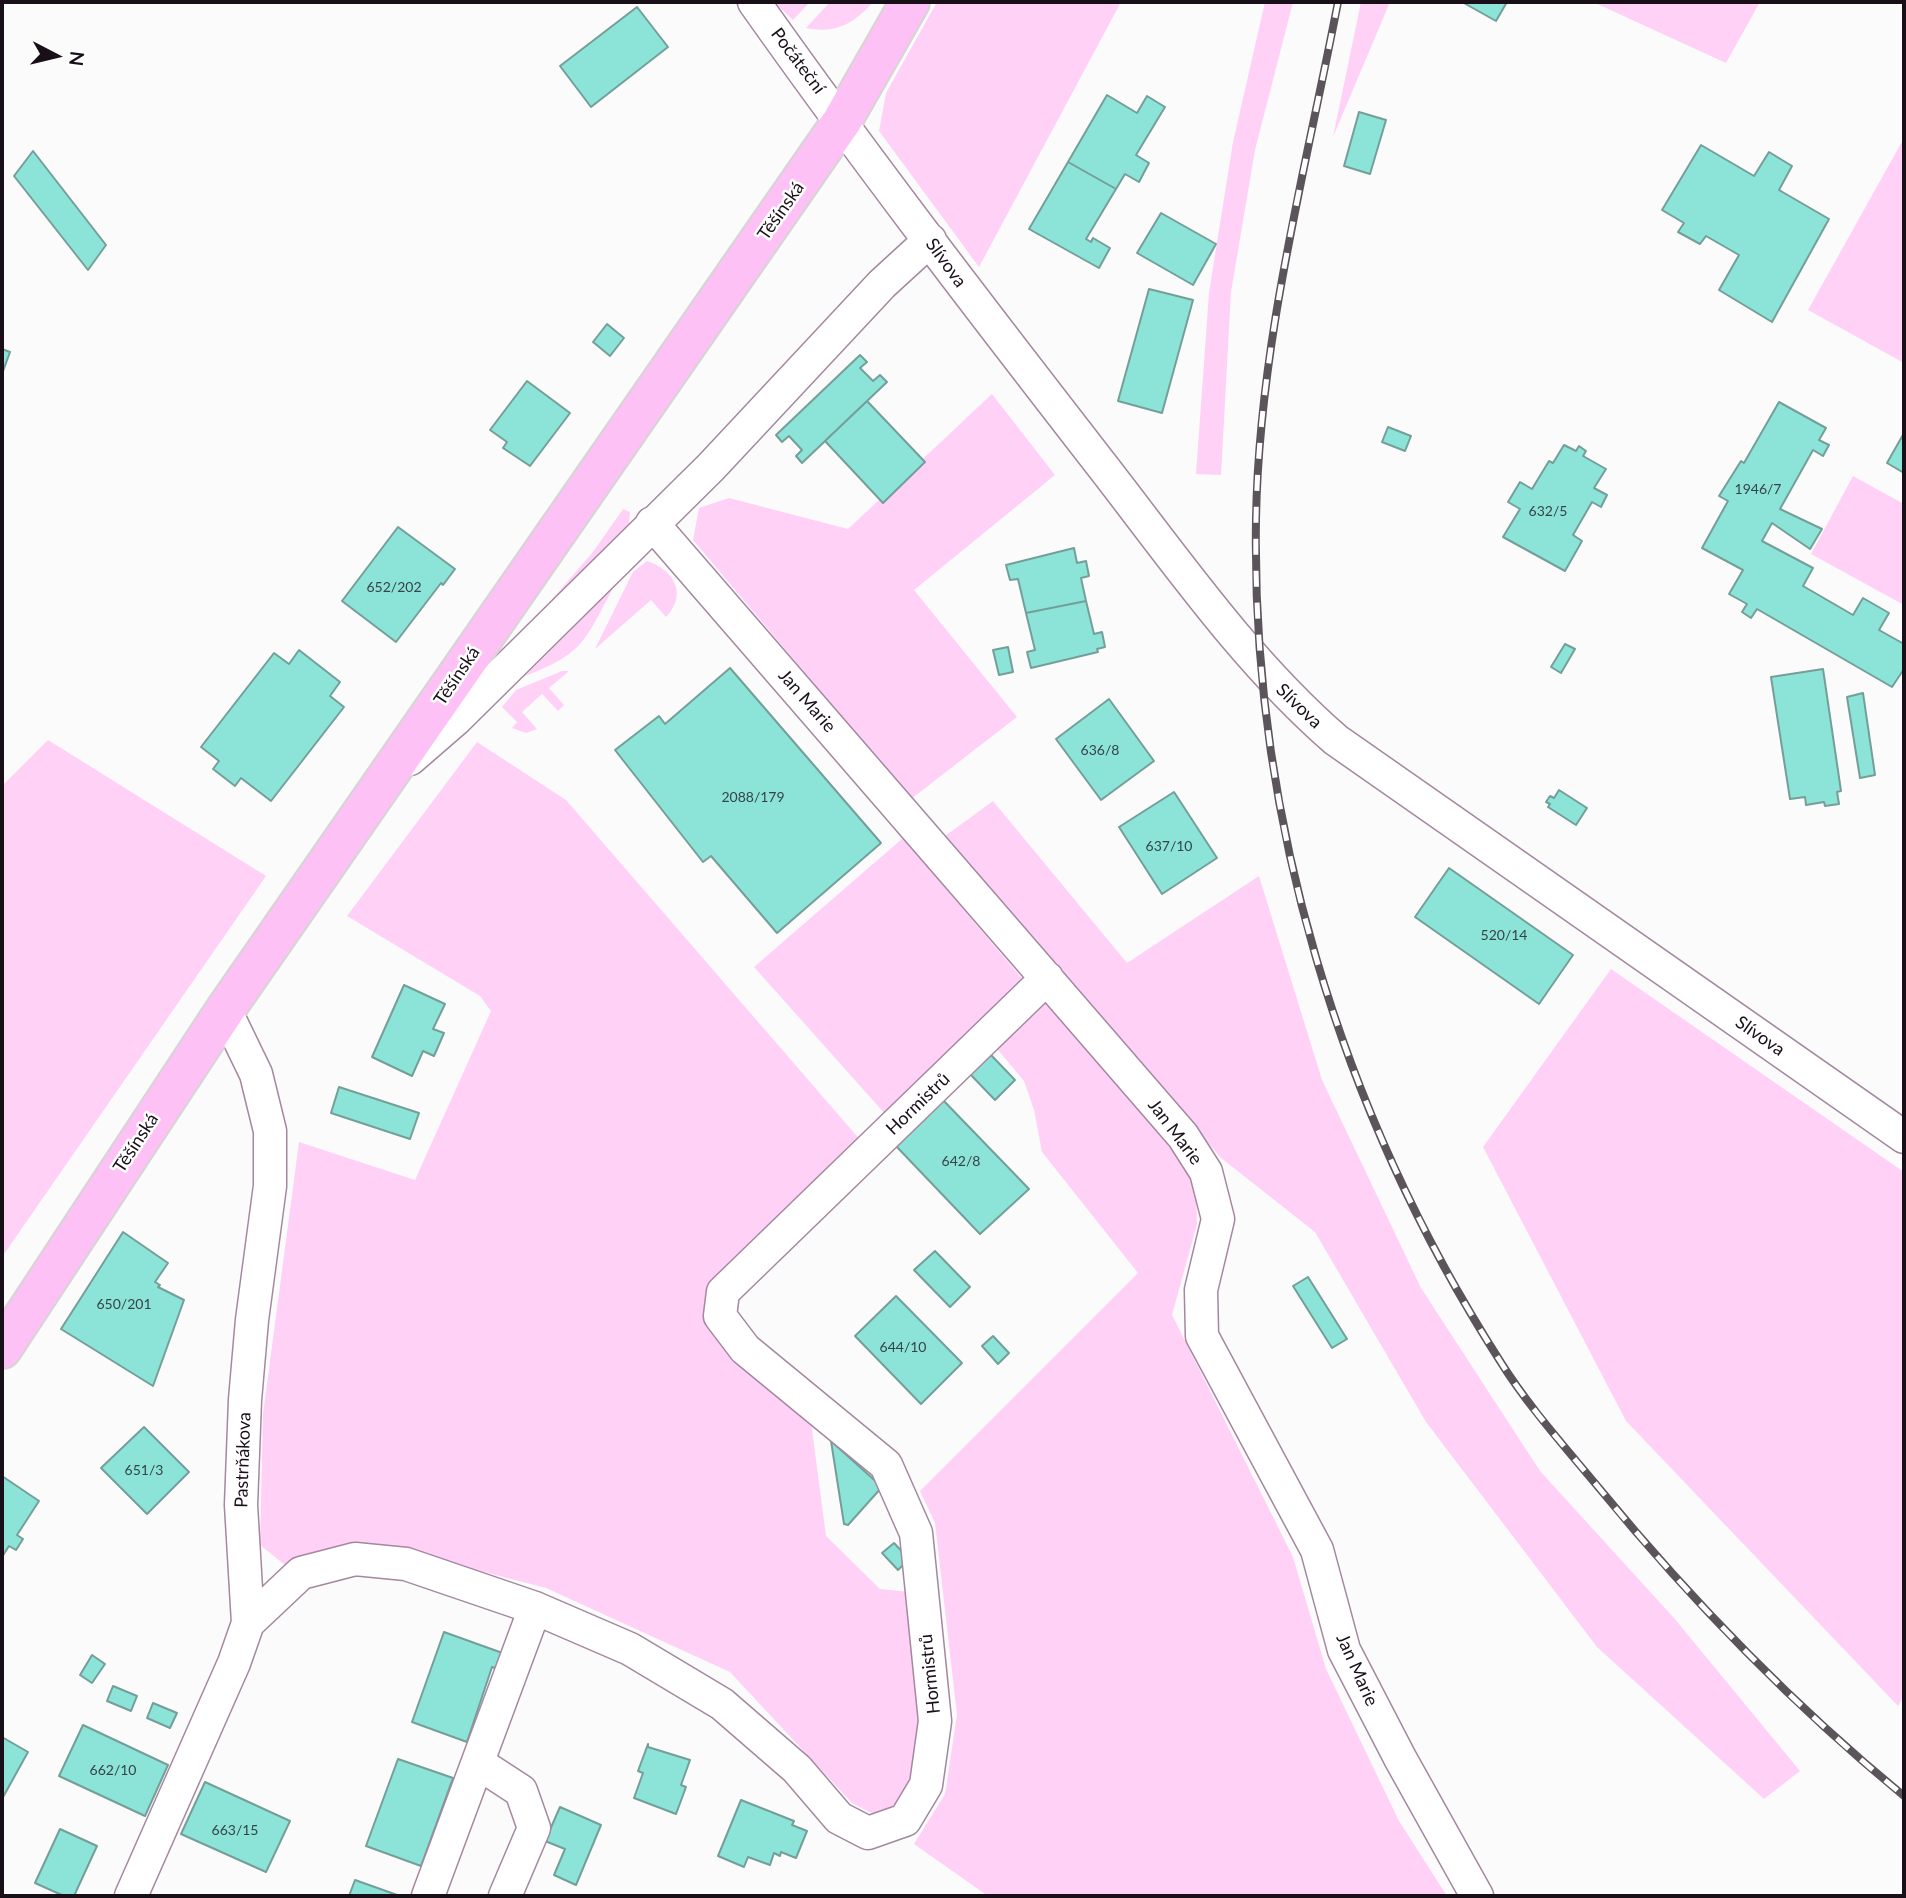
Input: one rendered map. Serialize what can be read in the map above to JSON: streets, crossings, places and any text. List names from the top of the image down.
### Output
{
  "streets": {
    "main road": ["Těšínská"],
    "street": [
      "Počáteční",
      "Slívova",
      "Jan Marie",
      "Hormistrů",
      "Pastrňákova"
    ]
  },
  "crossings": [
    ["Počáteční", "Těšínská"],
    ["Počáteční", "Slívova"],
    ["Těšínská", "Slívova"],
    ["Těšínská", "Pastrňákova"],
    ["Jan Marie", "Hormistrů"],
    ["Hormistrů", "Pastrňákova"]
  ],
  "house_numbers": [
    "1946/7",
    "632/5",
    "652/202",
    "636/8",
    "2088/179",
    "637/10",
    "520/14",
    "642/8",
    "650/201",
    "644/10",
    "651/3",
    "662/10",
    "663/15"
  ],
  "north": "right"
}
